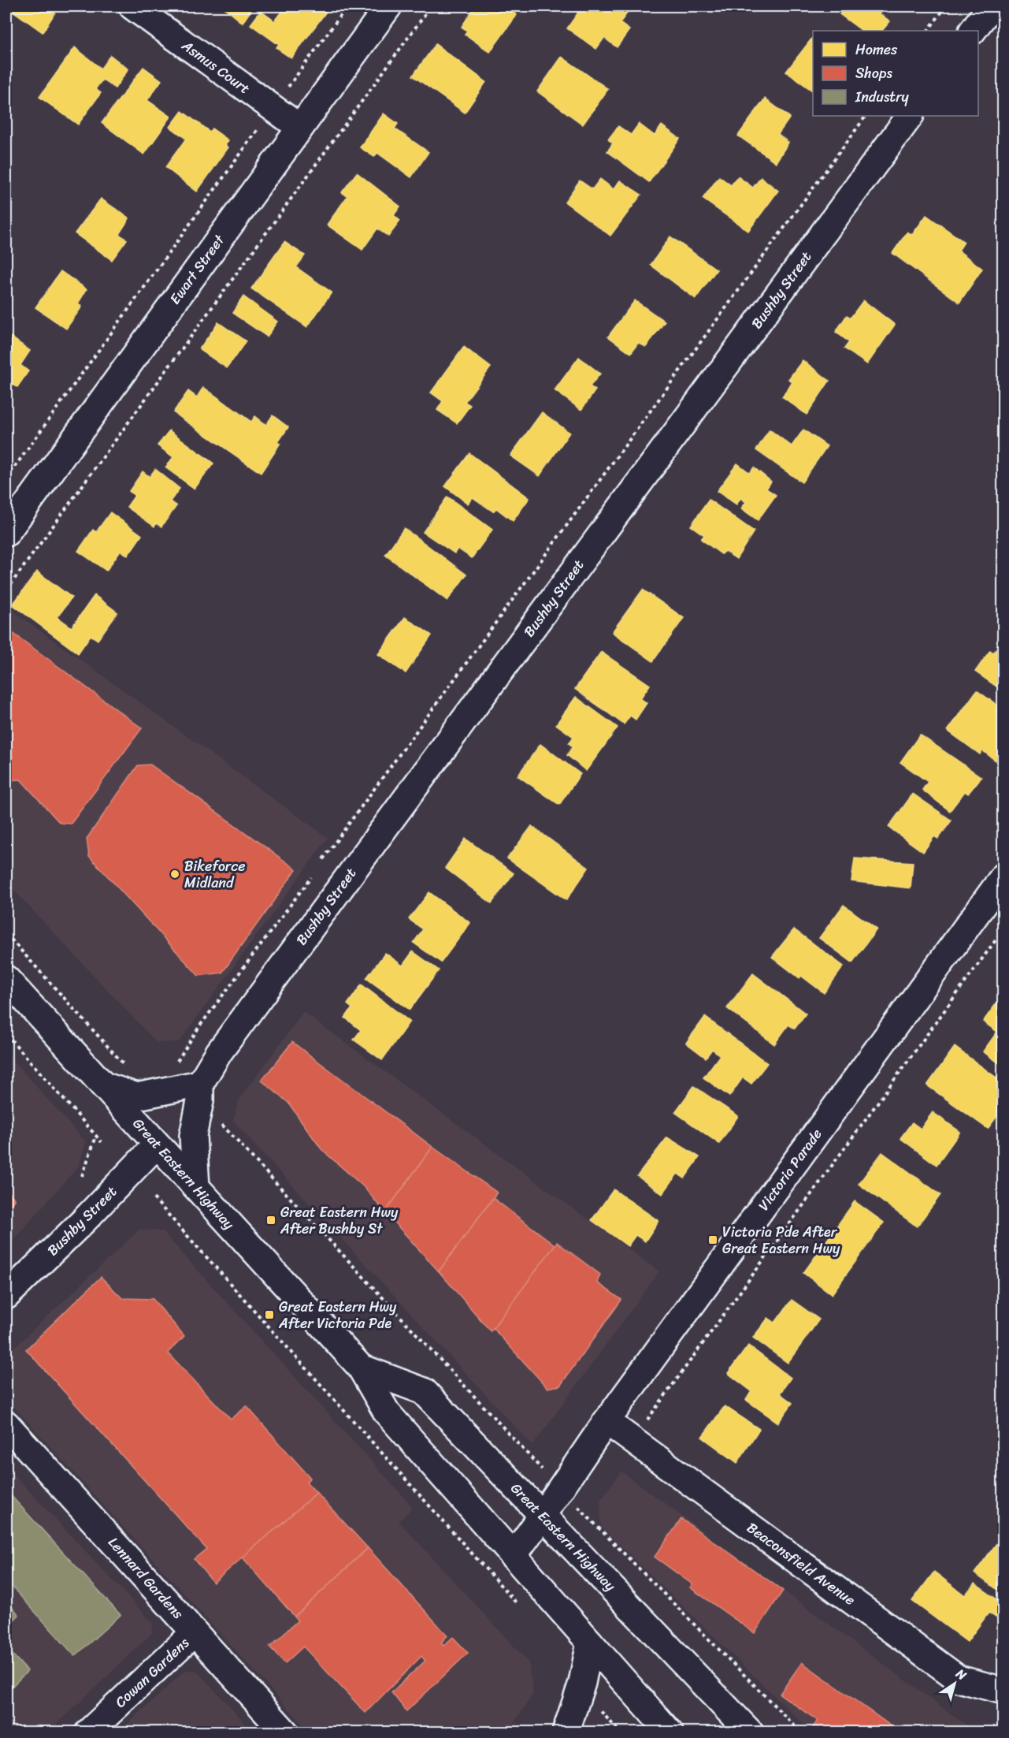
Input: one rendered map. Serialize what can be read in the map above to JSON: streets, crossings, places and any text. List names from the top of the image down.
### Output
{
  "streets": {
    "main road": [
      "Asmus Court",
      "Ewart Street",
      "Bushby Street",
      "Victoria Parade",
      "Great Eastern Highway",
      "Beaconsfield Avenue",
      "Lennard Gardens",
      "Cowan Gardens"
    ]
  },
  "crossings": [
    ["Asmus Court", "Ewart Street"],
    ["Bushby Street", "Great Eastern Highway"],
    ["Victoria Parade", "Great Eastern Highway"],
    ["Victoria Parade", "Beaconsfield Avenue"],
    ["Lennard Gardens", "Cowan Gardens"]
  ],
  "places": {
    "other": ["Bikeforce Midland"],
    "transit": ["Great Eastern Hwy After Bushby St", "Victoria Pde After Great Eastern Hwy", "Great Eastern Hwy After Victoria Pde"]
  },
  "legend": ["Homes", "Shops", "Industry"],
  "north": "top right"
}
